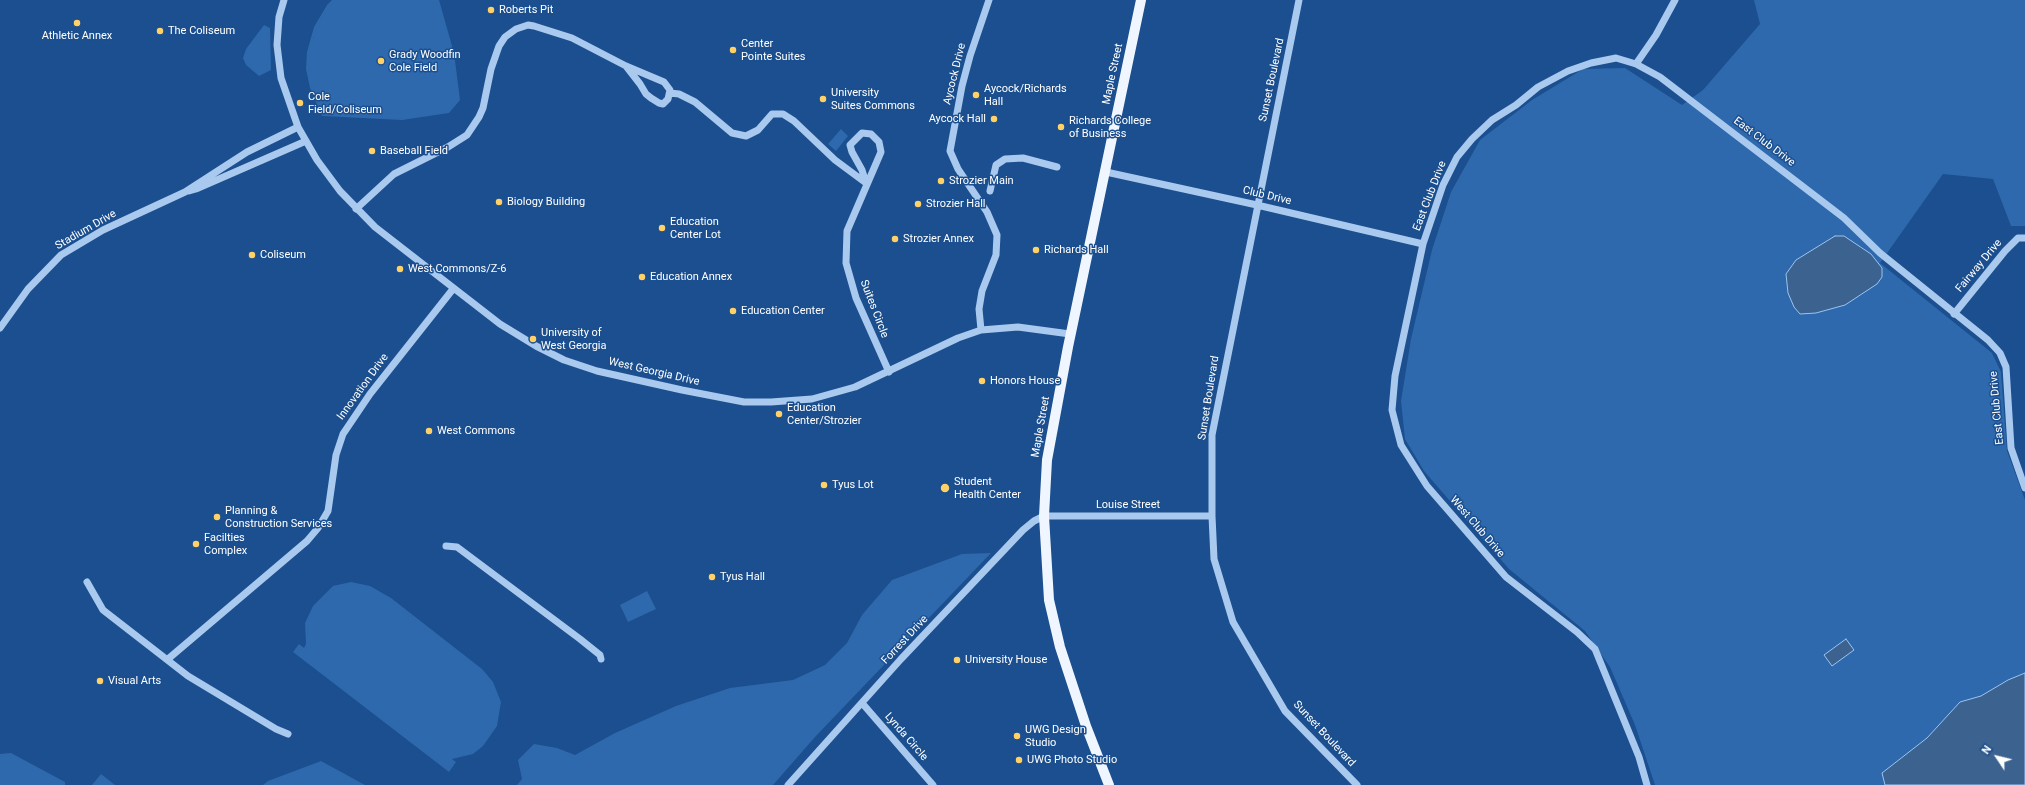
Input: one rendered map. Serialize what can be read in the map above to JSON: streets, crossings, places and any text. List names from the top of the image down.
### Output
{
  "streets": {
    "main road": ["Maple Street"],
    "street": [
      "Aycock Drive",
      "Sunset Boulevard",
      "East Club Drive",
      "Club Drive",
      "Stadium Drive",
      "Fairway Drive",
      "Suites Circle",
      "West Georgia Drive",
      "Innovation Drive",
      "Louise Street",
      "West Club Drive",
      "Forrest Drive",
      "Lynda Circle"
    ]
  },
  "crossings": [
    ["Aycock Drive", "West Georgia Drive"],
    ["Maple Street", "Club Drive"],
    ["Maple Street", "West Georgia Drive"],
    ["Maple Street", "Louise Street"],
    ["Maple Street", "Forrest Drive"],
    ["Sunset Boulevard", "Club Drive"],
    ["Sunset Boulevard", "Louise Street"],
    ["East Club Drive", "Club Drive"],
    ["East Club Drive", "Fairway Drive"],
    ["East Club Drive", "West Club Drive"],
    ["Club Drive", "West Club Drive"],
    ["Stadium Drive", "West Georgia Drive"],
    ["Suites Circle", "West Georgia Drive"],
    ["West Georgia Drive", "Innovation Drive"],
    ["Louise Street", "Forrest Drive"],
    ["Forrest Drive", "Lynda Circle"]
  ],
  "places": [
    "Roberts Pit",
    "Athletic Annex",
    "The Coliseum",
    "Center Pointe Suites",
    "Grady Woodfin Cole Field",
    "Aycock/Richards Hall",
    "University Suites Commons",
    "Cole Field/Coliseum",
    "Aycock Hall",
    "Richards College of Business",
    "Baseball Field",
    "Strozier Main",
    "Biology Building",
    "Strozier Hall",
    "Education Center Lot",
    "Strozier Annex",
    "Richards Hall",
    "Coliseum",
    "West Commons/Z-6",
    "Education Annex",
    "Education Center",
    "University of West Georgia",
    "Honors House",
    "Education Center/Strozier",
    "West Commons",
    "Tyus Lot",
    "Student Health Center",
    "Planning & Construction Services",
    "Facilties Complex",
    "Tyus Hall",
    "University House",
    "Visual Arts",
    "UWG Design Studio",
    "UWG Photo Studio"
  ],
  "north": "top left"
}
